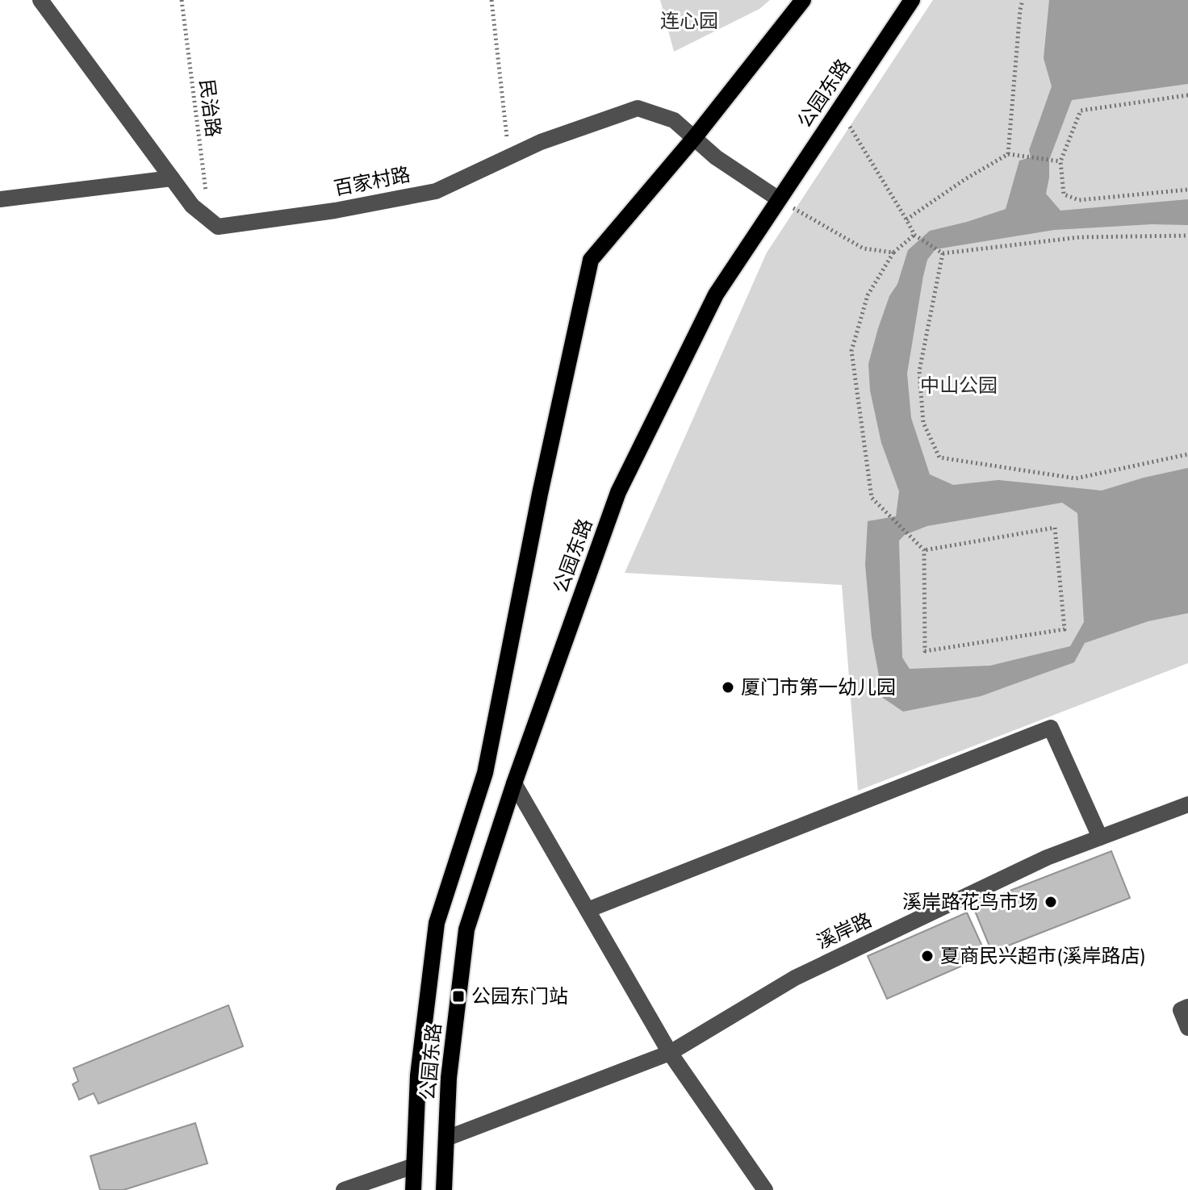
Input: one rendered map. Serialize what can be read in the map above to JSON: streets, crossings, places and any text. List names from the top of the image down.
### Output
{
  "streets": {
    "main road": ["公园东路"],
    "street": ["百家村路", "溪岸路"],
    "path": ["民治路"]
  },
  "crossings": [
    ["公园东路", "百家村路"],
    ["公园东路", "溪岸路"],
    ["民治路", "百家村路"]
  ],
  "parks": ["连心园", "中山公园"],
  "places": {
    "other": ["厦门市第一幼儿园", "溪岸路花鸟市场", "夏商民兴超市(溪岸路店)"],
    "transit": ["公园东门站"]
  }
}
